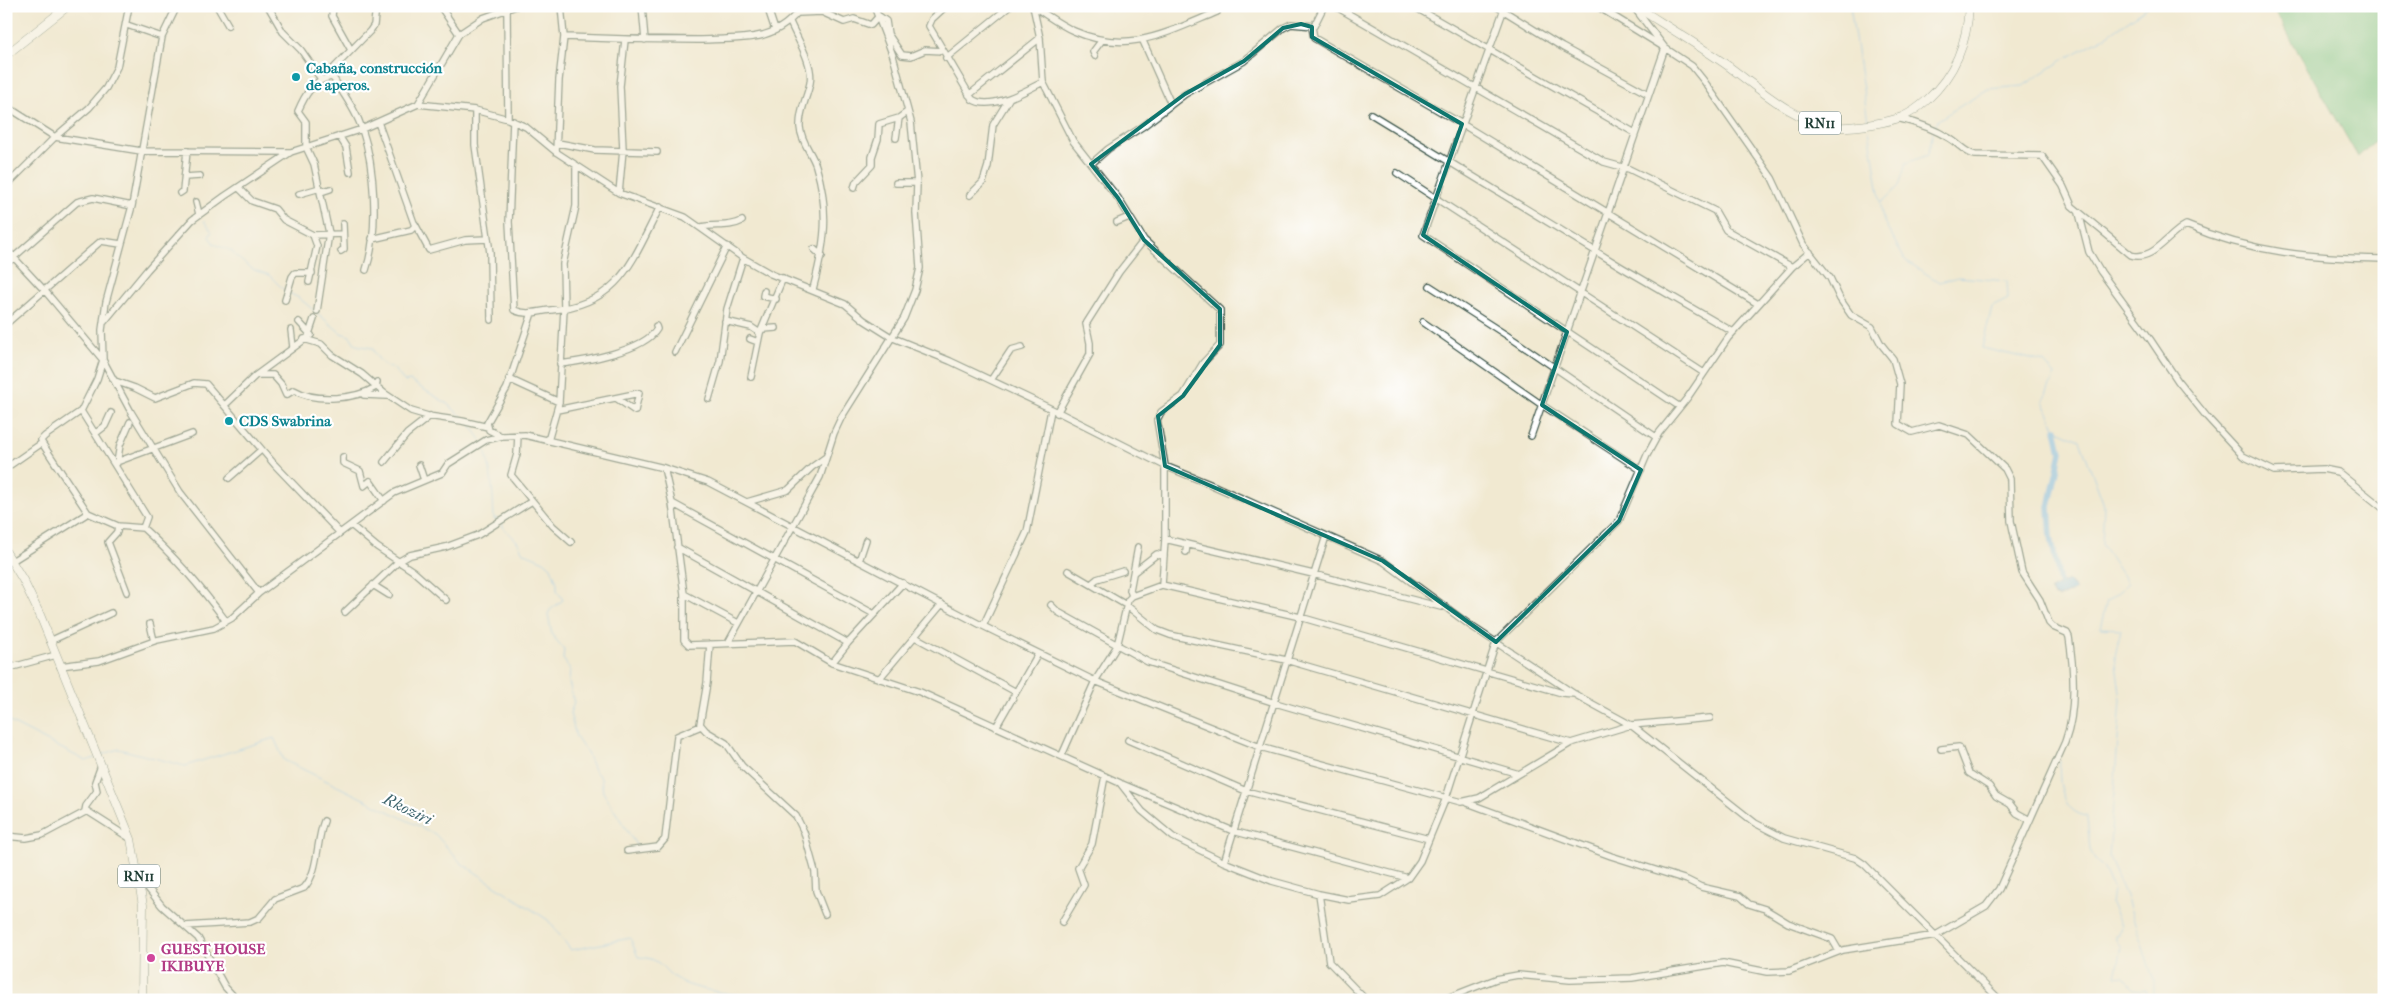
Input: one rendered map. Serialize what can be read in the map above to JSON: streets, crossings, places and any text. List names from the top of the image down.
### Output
{
  "streets": {
    "main road": ["RN11"]
  },
  "water": ["Rkoziri"],
  "places": ["Cabaña, construcción de aperos.", "CDS Swabrina", "GUEST HOUSE IKIBUYE"]
}
